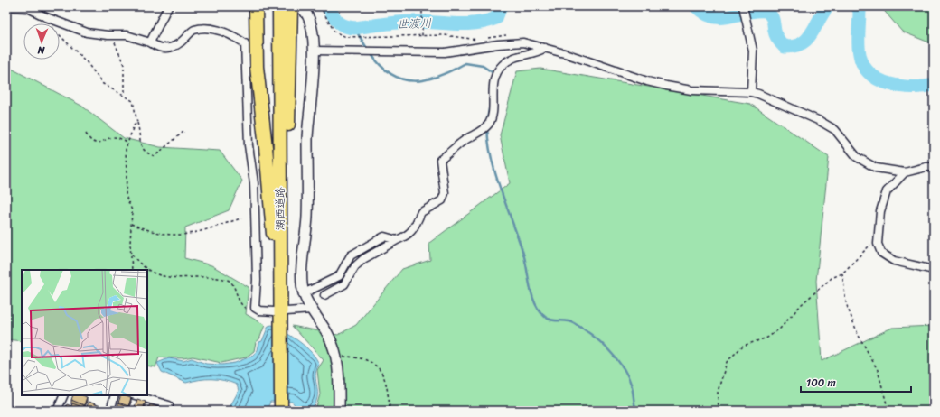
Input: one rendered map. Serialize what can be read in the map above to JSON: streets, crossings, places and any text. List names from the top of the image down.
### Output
{
  "streets": {
    "highway": ["湖西道路"]
  },
  "water": ["世渡川"],
  "scale_bar": "100 m",
  "north": "bottom"
}
